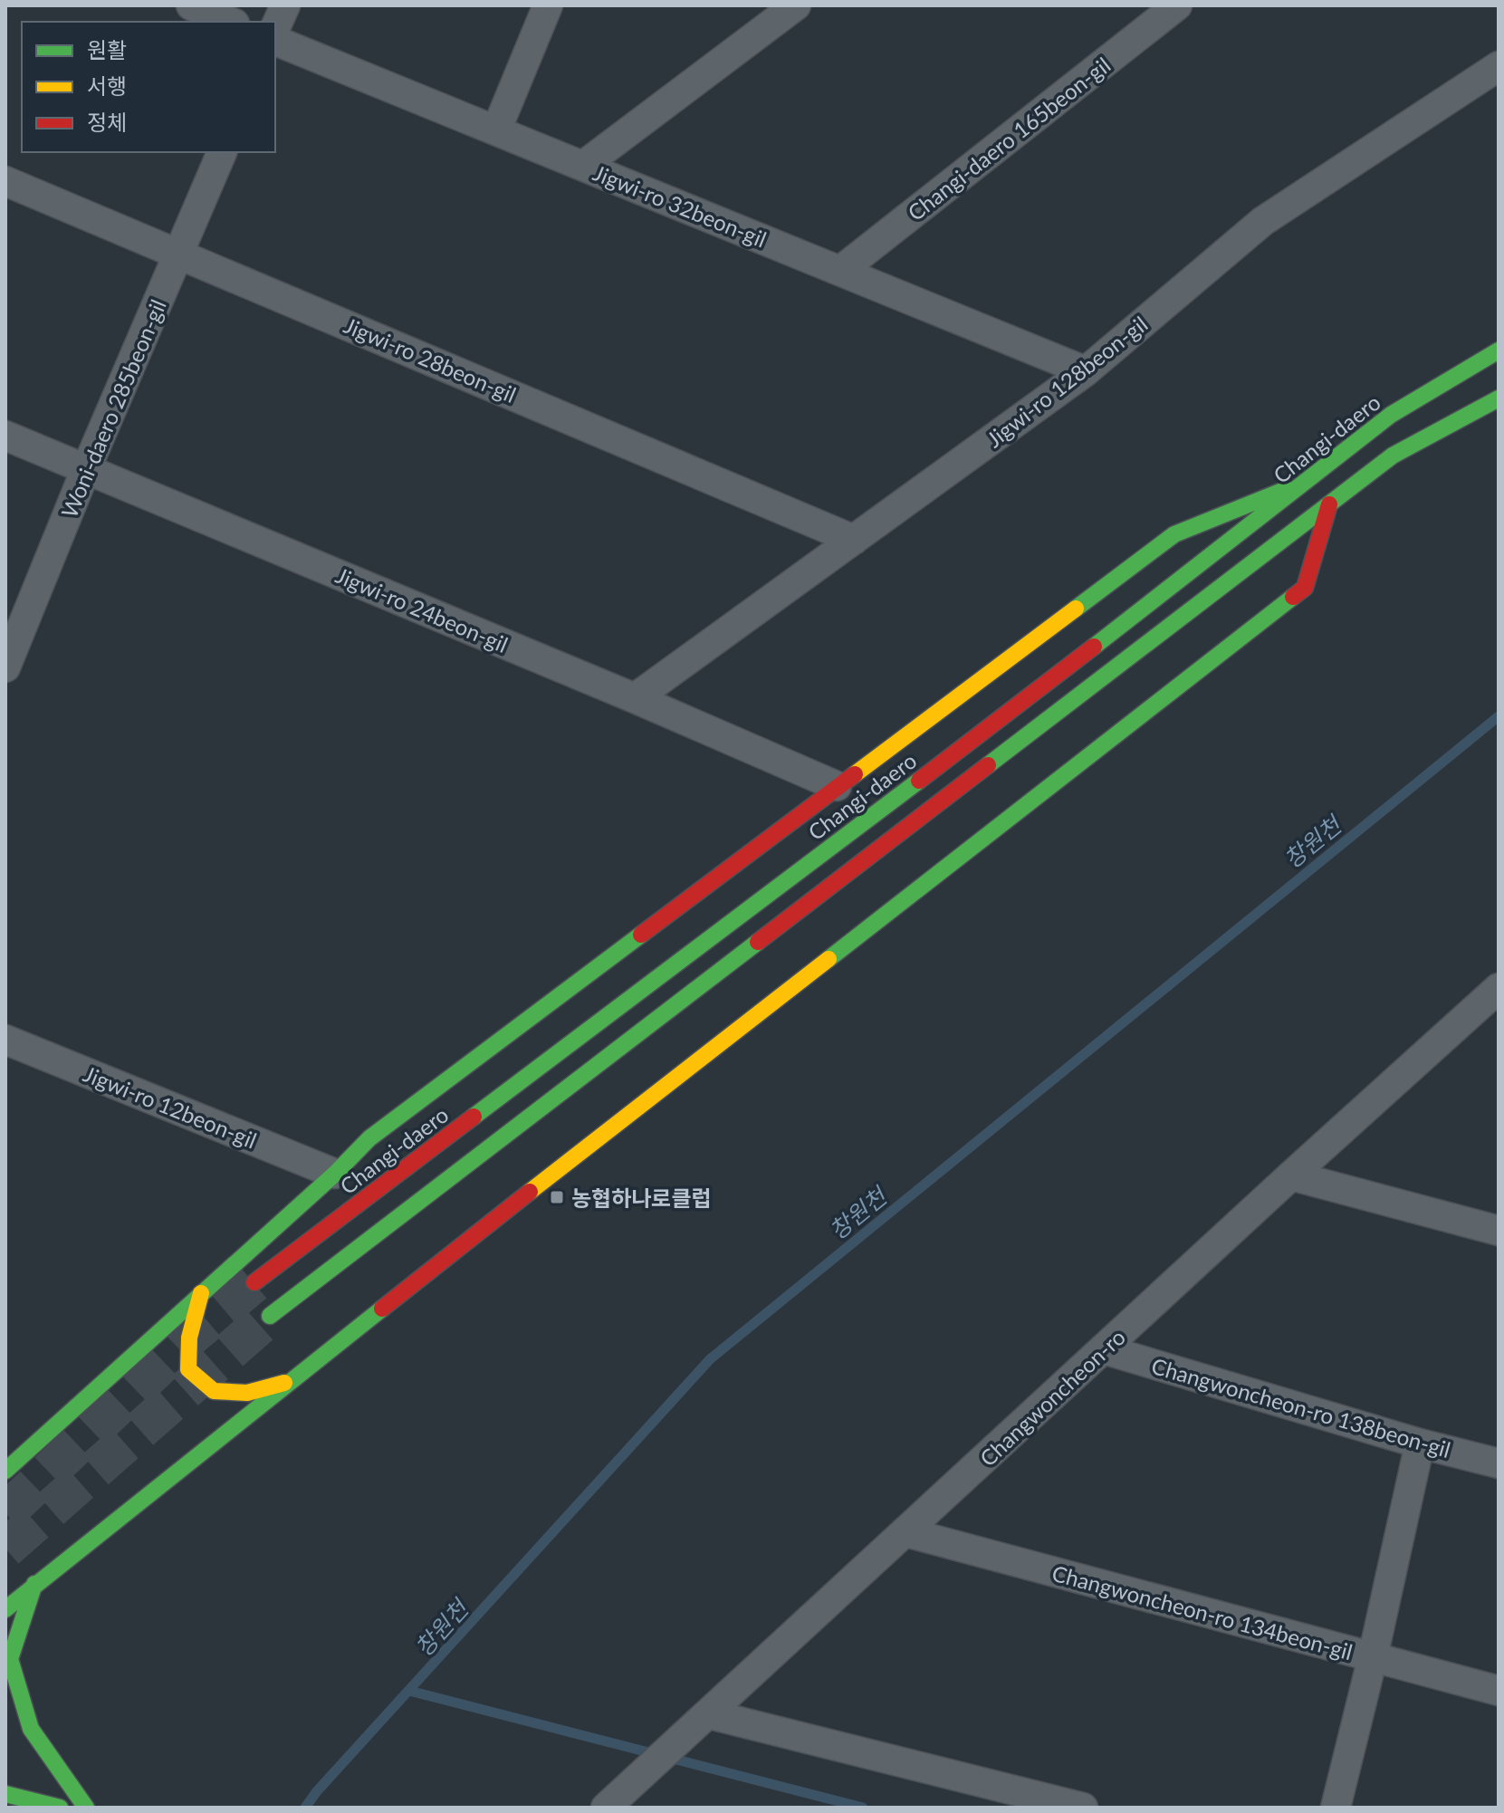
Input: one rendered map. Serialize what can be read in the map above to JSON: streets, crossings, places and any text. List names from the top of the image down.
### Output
{
  "streets": {
    "main road": ["Changi-daero"],
    "street": [
      "Changi-daero 165beon-gil",
      "Jigwi-ro 32beon-gil",
      "Jigwi-ro 28beon-gil",
      "Jigwi-ro 128beon-gil",
      "Woni-daero 285beon-gil",
      "Jigwi-ro 24beon-gil",
      "Jigwi-ro 12beon-gil",
      "Changwoncheon-ro",
      "Changwoncheon-ro 138beon-gil",
      "Changwoncheon-ro 134beon-gil"
    ]
  },
  "crossings": [
    ["Changi-daero 165beon-gil", "Jigwi-ro 32beon-gil"],
    ["Jigwi-ro 32beon-gil", "Jigwi-ro 128beon-gil"],
    ["Jigwi-ro 28beon-gil", "Jigwi-ro 128beon-gil"],
    ["Jigwi-ro 28beon-gil", "Woni-daero 285beon-gil"],
    ["Jigwi-ro 128beon-gil", "Jigwi-ro 24beon-gil"],
    ["Woni-daero 285beon-gil", "Jigwi-ro 24beon-gil"],
    ["Changwoncheon-ro", "Changwoncheon-ro 138beon-gil"],
    ["Changwoncheon-ro", "Changwoncheon-ro 134beon-gil"]
  ],
  "water": ["창원천"],
  "places": {
    "transit": ["농협하나로클럽"]
  },
  "legend": ["원활", "서행", "정체"]
}
